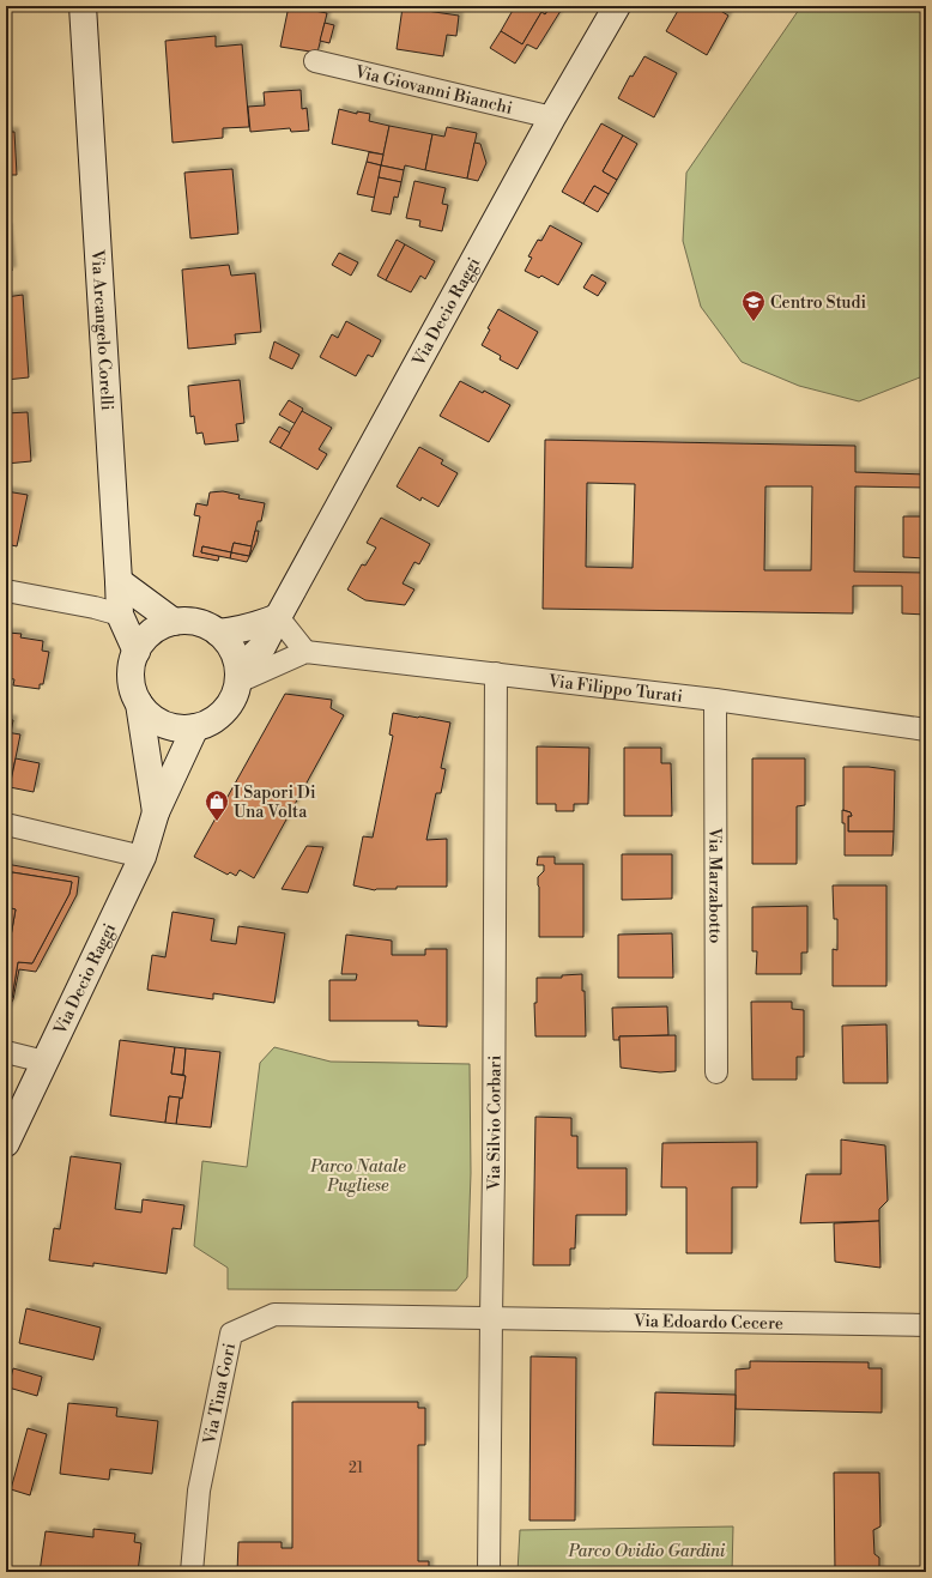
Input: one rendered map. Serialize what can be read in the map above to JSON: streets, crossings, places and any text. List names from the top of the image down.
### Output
{
  "streets": {
    "main road": ["Via Decio Raggi", "Via Arcangelo Corelli"],
    "street": [
      "Via Giovanni Bianchi",
      "Via Filippo Turati",
      "Via Marzabotto",
      "Via Silvio Corbari",
      "Via Edoardo Cecere",
      "Via Tina Gori"
    ]
  },
  "crossings": [
    ["Via Giovanni Bianchi", "Via Decio Raggi"],
    ["Via Decio Raggi", "Via Arcangelo Corelli"],
    ["Via Filippo Turati", "Via Marzabotto"],
    ["Via Filippo Turati", "Via Silvio Corbari"],
    ["Via Silvio Corbari", "Via Edoardo Cecere"],
    ["Via Silvio Corbari", "Via Tina Gori"],
    ["Via Edoardo Cecere", "Via Tina Gori"]
  ],
  "parks": ["Parco Natale Pugliese", "Parco Ovidio Gardini"],
  "places": {
    "school or university": ["Centro Studi"],
    "shop": ["I Sapori Di Una Volta"]
  },
  "house_numbers": ["21"]
}
